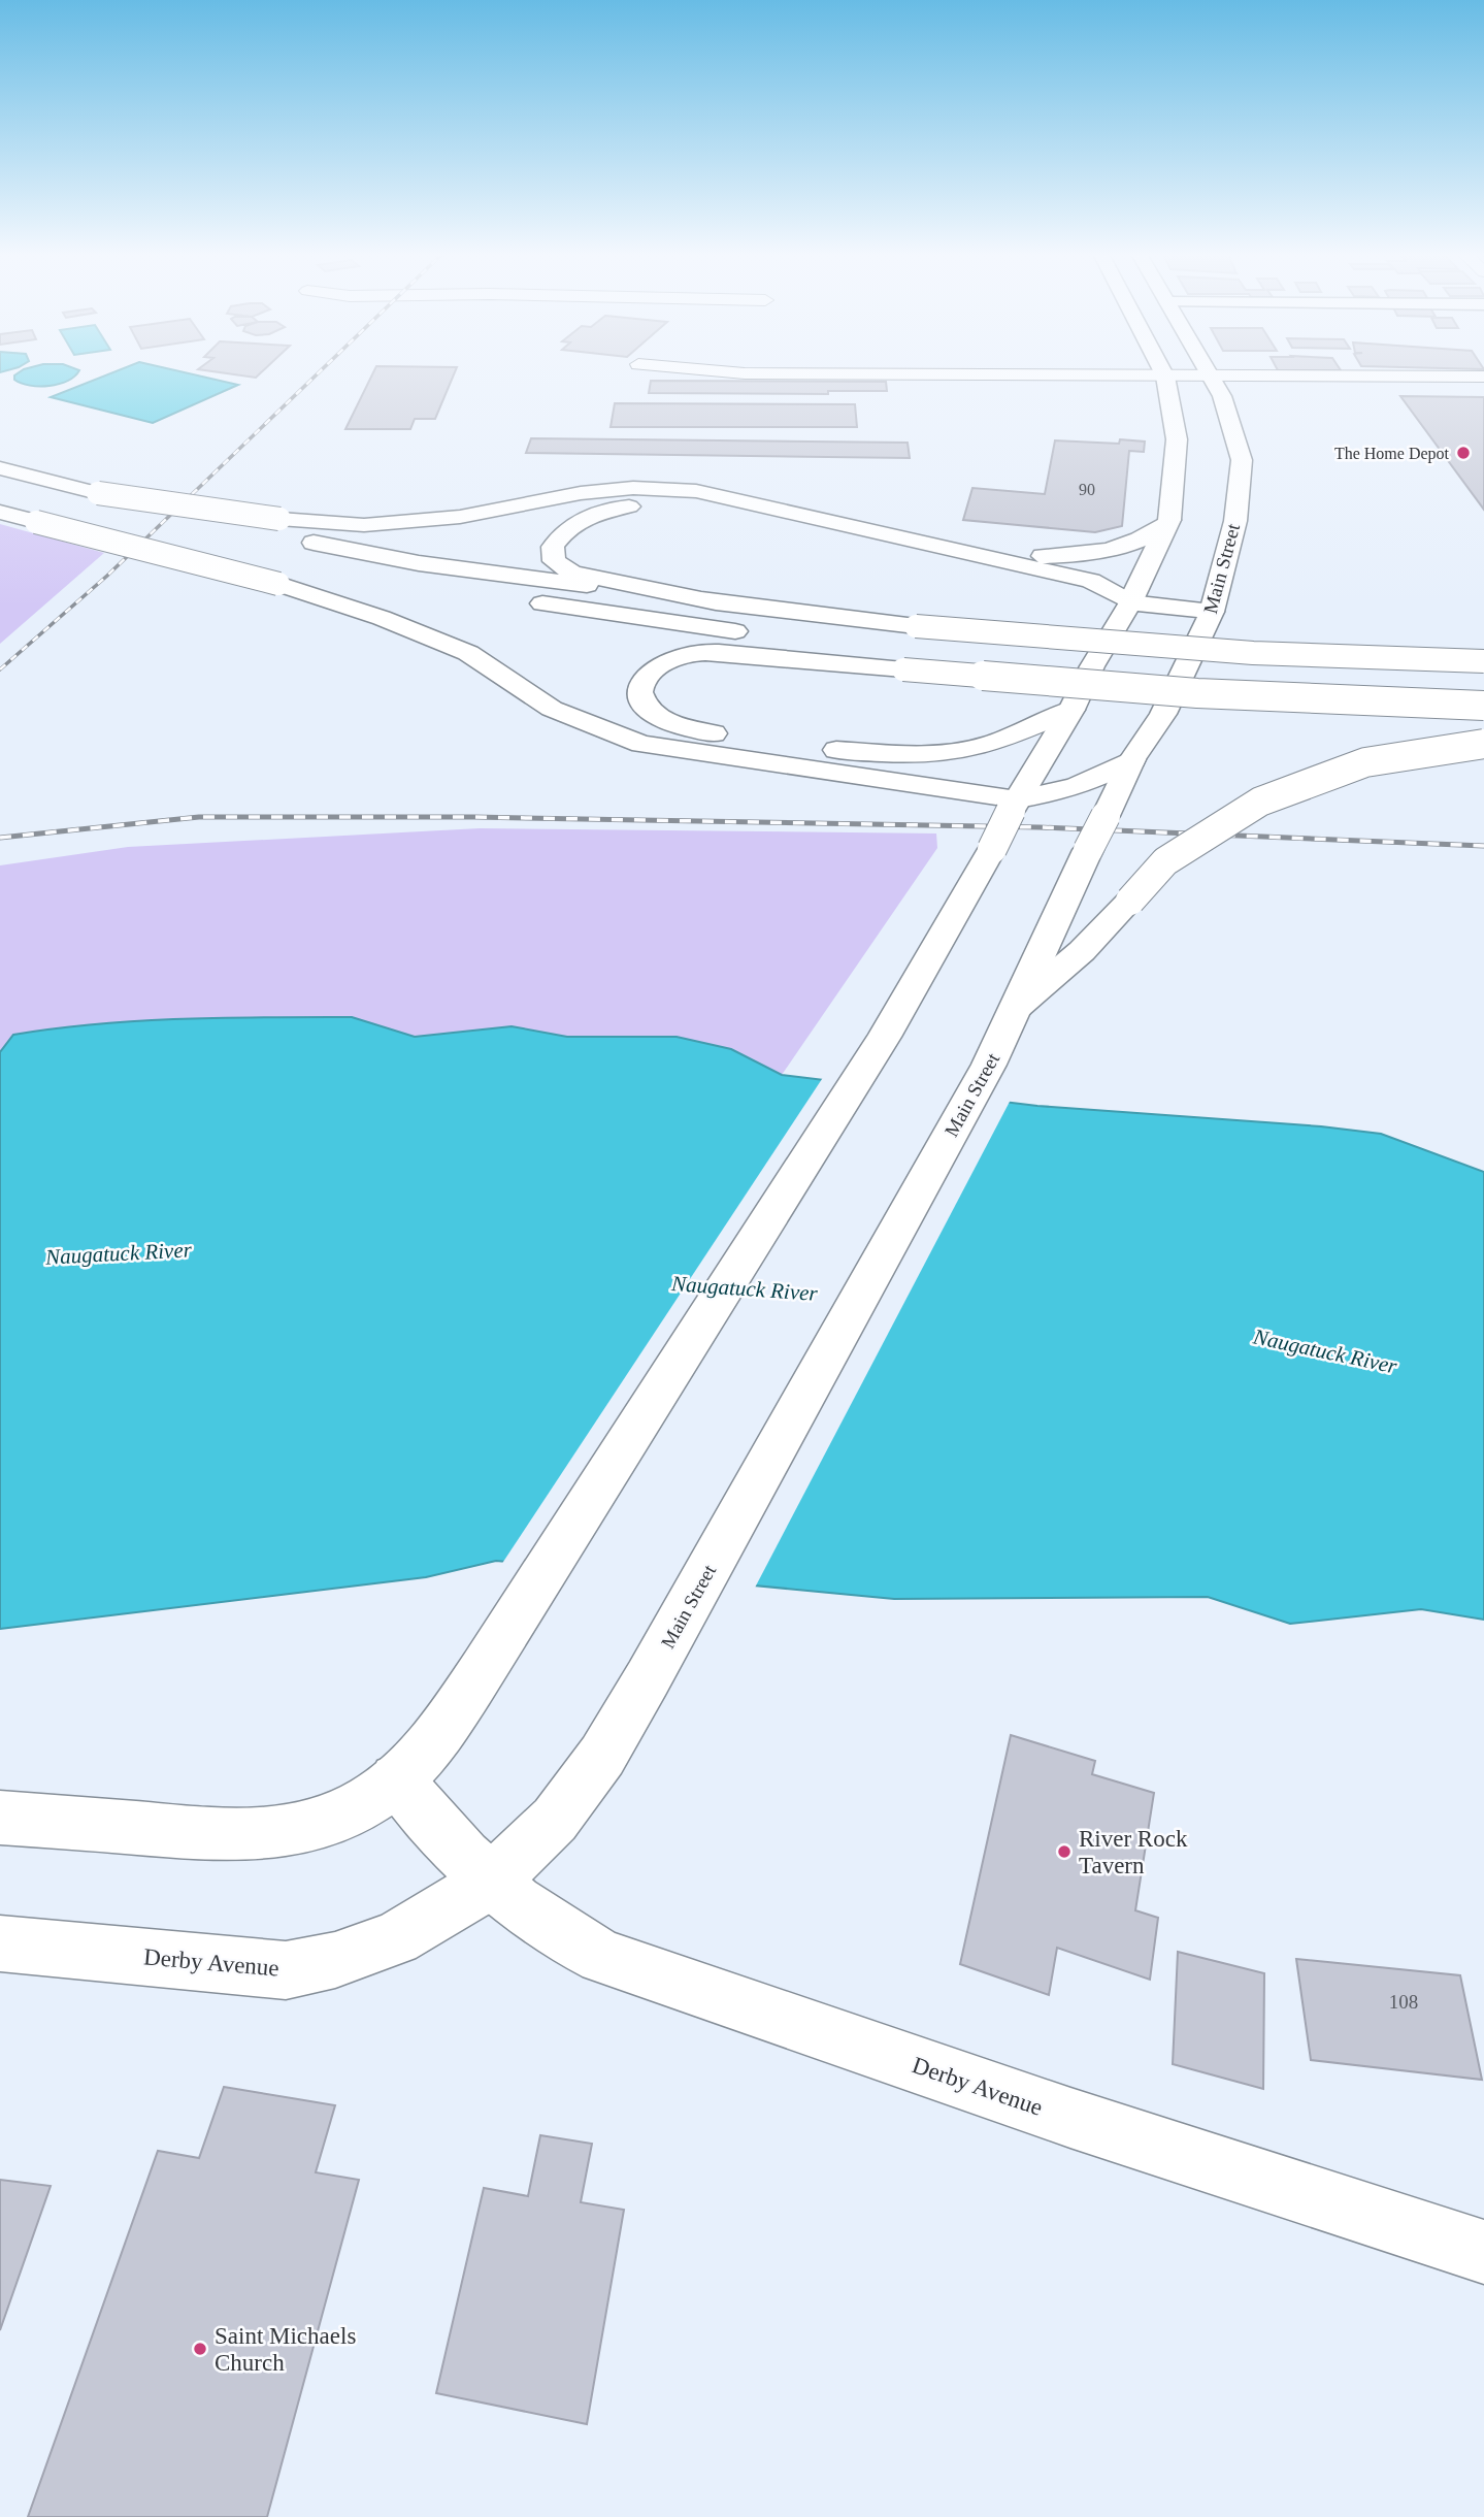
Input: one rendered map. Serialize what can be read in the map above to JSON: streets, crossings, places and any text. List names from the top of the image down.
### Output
{
  "streets": {
    "main road": ["Main Street", "Derby Avenue"]
  },
  "crossings": [
    ["Main Street", "Derby Avenue"]
  ],
  "water": ["Naugatuck River"],
  "places": ["The Home Depot", "River Rock Tavern", "Saint Michaels Church"],
  "house_numbers": ["90", "108"]
}
